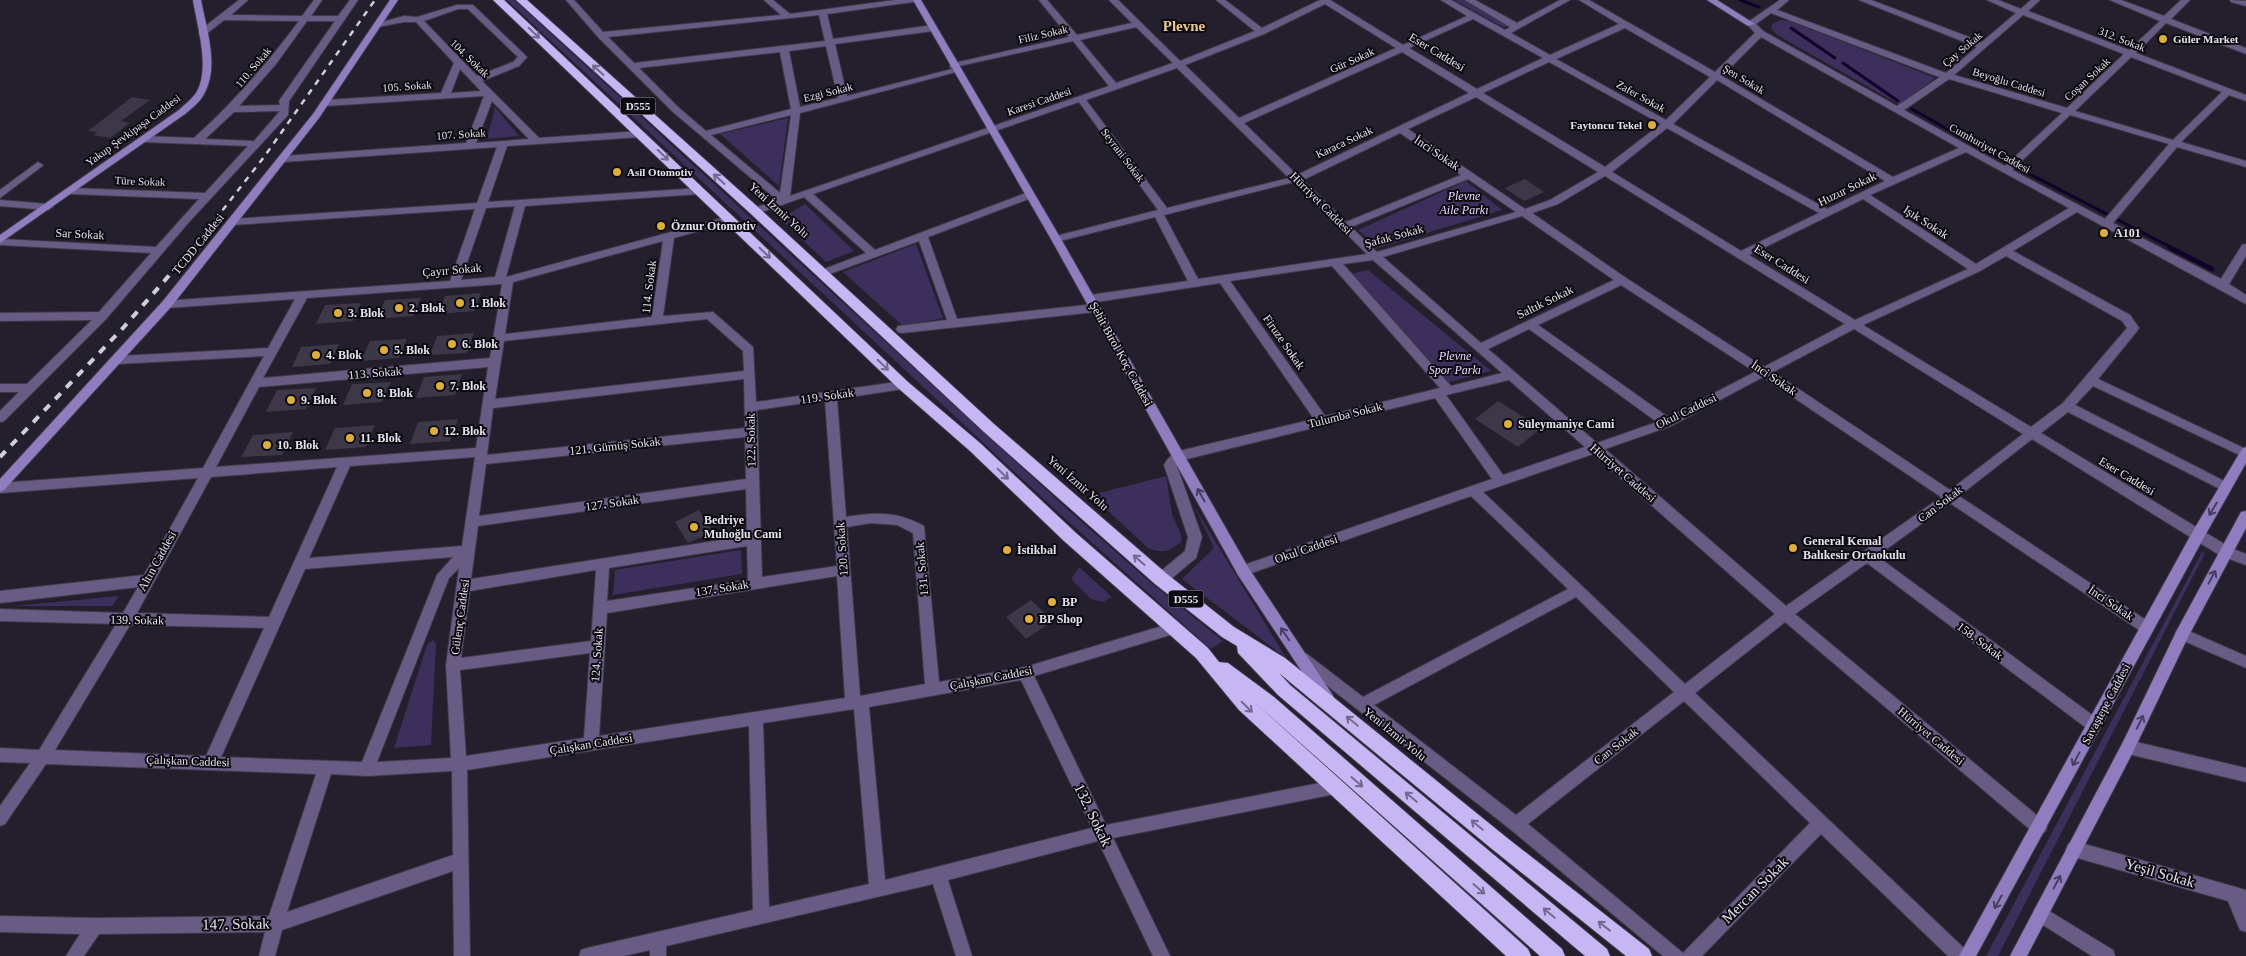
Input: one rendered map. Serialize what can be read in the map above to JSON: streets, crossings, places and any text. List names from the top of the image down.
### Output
{
  "streets": {
    "highway": ["D555", "Yeni İzmir Yolu"],
    "main road": [
      "Yakup Şevkipaşa Caddesi",
      "TCDD Caddesi",
      "Şehit Birol Koç Caddesi",
      "Savaştepe Caddesi"
    ],
    "street": [
      "Filiz Sokak",
      "312. Sokak",
      "Çay Sokak",
      "Eser Caddesi",
      "104. Sokak",
      "Gür Sokak",
      "110. Sokak",
      "Şen Sokak",
      "Coşan Sokak",
      "Beyoğlu Caddesi",
      "105. Sokak",
      "Ezgi Sokak",
      "Zafer Sokak",
      "Karesi Caddesi",
      "107. Sokak",
      "Karaca Sokak",
      "Cumhuriyet Caddesi",
      "İnci Sokak",
      "Seyrani Sokak",
      "Türe Sokak",
      "Huzur Sokak",
      "Hürriyet Caddesi",
      "Işık Sokak",
      "Sar Sokak",
      "Şafak Sokak",
      "Çayır Sokak",
      "114. Sokak",
      "Saltık Sokak",
      "Firuze Sokak",
      "113. Sokak",
      "119. Sokak",
      "Okul Caddesi",
      "Tulumba Sokak",
      "122. Sokak",
      "121. Gümüş Sokak",
      "127. Sokak",
      "Can Sokak",
      "120. Sokak",
      "Altın Caddesi",
      "131. Sokak",
      "137. Sokak",
      "Gülenç Caddesi",
      "139. Sokak",
      "158. Sokak",
      "124. Sokak",
      "Çalışkan Caddesi",
      "132. Sokak",
      "Yeşil Sokak",
      "Mercan Sokak",
      "147. Sokak"
    ]
  },
  "crossings": [
    ["Filiz Sokak", "Ezgi Sokak"],
    ["Filiz Sokak", "Hürriyet Caddesi"],
    ["Filiz Sokak", "Şehit Birol Koç Caddesi"],
    ["312. Sokak", "Çay Sokak"],
    ["312. Sokak", "Coşan Sokak"],
    ["Çay Sokak", "Beyoğlu Caddesi"],
    ["Çay Sokak", "Cumhuriyet Caddesi"],
    ["Eser Caddesi", "Gür Sokak"],
    ["Eser Caddesi", "Karesi Caddesi"],
    ["Eser Caddesi", "Karaca Sokak"],
    ["Eser Caddesi", "Huzur Sokak"],
    ["Eser Caddesi", "Şafak Sokak"],
    ["Eser Caddesi", "Okul Caddesi"],
    ["Eser Caddesi", "Can Sokak"],
    ["Eser Caddesi", "Savaştepe Caddesi"],
    ["104. Sokak", "105. Sokak"],
    ["104. Sokak", "107. Sokak"],
    ["Gür Sokak", "Zafer Sokak"],
    ["Gür Sokak", "Hürriyet Caddesi"],
    ["Şen Sokak", "Karaca Sokak"],
    ["Şen Sokak", "Huzur Sokak"],
    ["Şen Sokak", "Şafak Sokak"],
    ["Coşan Sokak", "Beyoğlu Caddesi"],
    ["Coşan Sokak", "Cumhuriyet Caddesi"],
    ["105. Sokak", "TCDD Caddesi"],
    ["Ezgi Sokak", "Şehit Birol Koç Caddesi"],
    ["Zafer Sokak", "Karaca Sokak"],
    ["Zafer Sokak", "Huzur Sokak"],
    ["Zafer Sokak", "Şafak Sokak"],
    ["Karesi Caddesi", "Seyrani Sokak"],
    ["Karesi Caddesi", "Hürriyet Caddesi"],
    ["Karesi Caddesi", "Yeni İzmir Yolu"],
    ["Karesi Caddesi", "Şehit Birol Koç Caddesi"],
    ["D555", "107. Sokak"],
    ["D555", "Çayır Sokak"],
    ["D555", "119. Sokak"],
    ["D555", "Çalışkan Caddesi"],
    ["Yakup Şevkipaşa Caddesi", "Türe Sokak"],
    ["Yakup Şevkipaşa Caddesi", "Sar Sokak"],
    ["107. Sokak", "TCDD Caddesi"],
    ["Karaca Sokak", "İnci Sokak"],
    ["Karaca Sokak", "Seyrani Sokak"],
    ["Karaca Sokak", "Hürriyet Caddesi"],
    ["Karaca Sokak", "Şehit Birol Koç Caddesi"],
    ["Cumhuriyet Caddesi", "Huzur Sokak"],
    ["Cumhuriyet Caddesi", "Şafak Sokak"],
    ["Cumhuriyet Caddesi", "Okul Caddesi"],
    ["İnci Sokak", "Şafak Sokak"],
    ["İnci Sokak", "Saltık Sokak"],
    ["İnci Sokak", "Okul Caddesi"],
    ["İnci Sokak", "Can Sokak"],
    ["İnci Sokak", "Savaştepe Caddesi"],
    ["Seyrani Sokak", "Şafak Sokak"],
    ["Huzur Sokak", "Işık Sokak"],
    ["Hürriyet Caddesi", "Şafak Sokak"],
    ["Hürriyet Caddesi", "Saltık Sokak"],
    ["Hürriyet Caddesi", "Okul Caddesi"],
    ["Hürriyet Caddesi", "Tulumba Sokak"],
    ["Hürriyet Caddesi", "Can Sokak"],
    ["Hürriyet Caddesi", "Savaştepe Caddesi"],
    ["Yeni İzmir Yolu", "Şehit Birol Koç Caddesi"],
    ["Işık Sokak", "Okul Caddesi"],
    ["Şafak Sokak", "Firuze Sokak"],
    ["Şafak Sokak", "Şehit Birol Koç Caddesi"],
    ["TCDD Caddesi", "Çayır Sokak"],
    ["TCDD Caddesi", "121. Gümüş Sokak"],
    ["Çayır Sokak", "114. Sokak"],
    ["Çayır Sokak", "Altın Caddesi"],
    ["Çayır Sokak", "Gülenç Caddesi"],
    ["114. Sokak", "122. Sokak"],
    ["Firuze Sokak", "Tulumba Sokak"],
    ["Şehit Birol Koç Caddesi", "Okul Caddesi"],
    ["Şehit Birol Koç Caddesi", "Tulumba Sokak"],
    ["113. Sokak", "Altın Caddesi"],
    ["113. Sokak", "Gülenç Caddesi"],
    ["119. Sokak", "122. Sokak"],
    ["119. Sokak", "120. Sokak"],
    ["Okul Caddesi", "Can Sokak"],
    ["122. Sokak", "121. Gümüş Sokak"],
    ["122. Sokak", "127. Sokak"],
    ["122. Sokak", "137. Sokak"],
    ["121. Gümüş Sokak", "Altın Caddesi"],
    ["121. Gümüş Sokak", "Gülenç Caddesi"],
    ["127. Sokak", "Gülenç Caddesi"],
    ["Can Sokak", "158. Sokak"],
    ["120. Sokak", "131. Sokak"],
    ["120. Sokak", "137. Sokak"],
    ["120. Sokak", "Çalışkan Caddesi"],
    ["Altın Caddesi", "139. Sokak"],
    ["Altın Caddesi", "Çalışkan Caddesi"],
    ["131. Sokak", "Çalışkan Caddesi"],
    ["137. Sokak", "124. Sokak"],
    ["Gülenç Caddesi", "Çalışkan Caddesi"],
    ["Gülenç Caddesi", "147. Sokak"],
    ["158. Sokak", "Savaştepe Caddesi"],
    ["124. Sokak", "Çalışkan Caddesi"],
    ["Çalışkan Caddesi", "132. Sokak"]
  ],
  "districts": ["Plevne"],
  "parks": ["Plevne Aile Parkı", "Plevne Spor Parkı"],
  "places": [
    "Güler Market",
    "Faytoncu Tekel",
    "Asil Otomotiv",
    "Öznur Otomotiv",
    "A101",
    "1. Blok",
    "2. Blok",
    "3. Blok",
    "6. Blok",
    "5. Blok",
    "4. Blok",
    "7. Blok",
    "8. Blok",
    "9. Blok",
    "Süleymaniye Cami",
    "12. Blok",
    "11. Blok",
    "10. Blok",
    "Bedriye Muhoğlu Cami",
    "General Kemal Balıkesir Ortaokulu",
    "İstikbal",
    "BP",
    "BP Shop"
  ]
}
